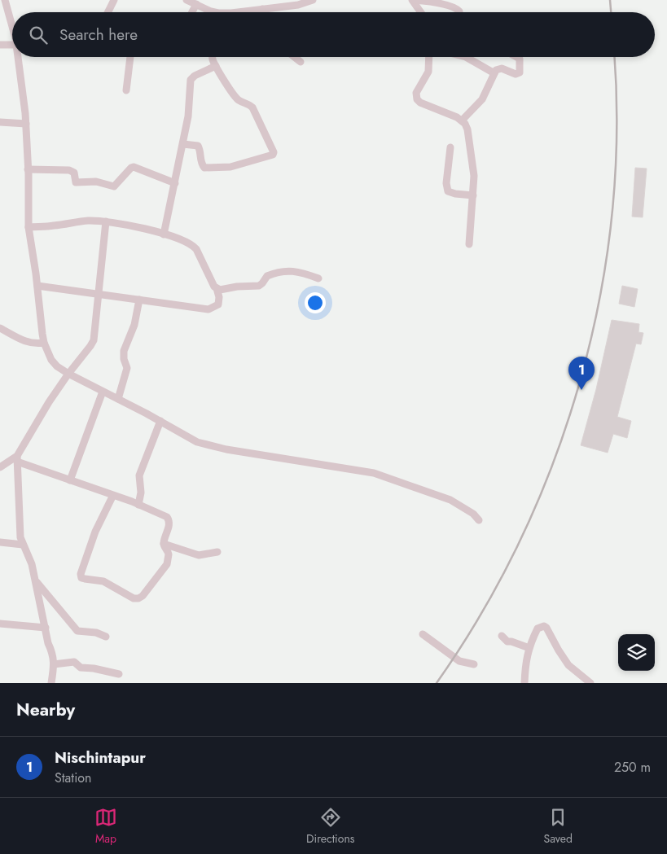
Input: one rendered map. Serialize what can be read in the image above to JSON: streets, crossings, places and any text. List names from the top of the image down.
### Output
{
  "page": {
    "search": "Search here",
    "pins": "1",
    "heading": "Nearby",
    "list": [
      {
        "mark": "1",
        "name": "Nischintapur",
        "note": "Station",
        "value": "250 m"
      }
    ],
    "nav": ["Map", "Directions", "Saved"]
  }
}
